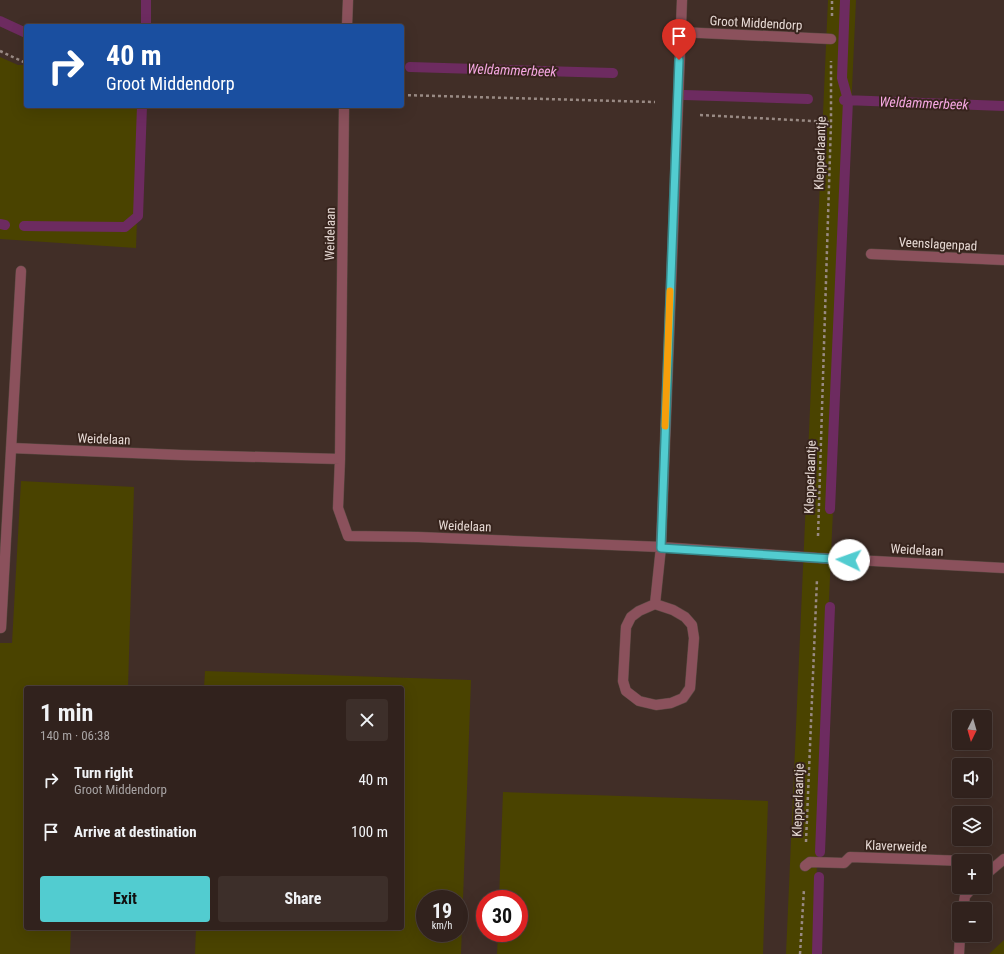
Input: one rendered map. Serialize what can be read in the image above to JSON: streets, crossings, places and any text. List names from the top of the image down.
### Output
{
  "streets": {
    "street": [
      "Groot Middendorp",
      "Weidelaan",
      "Veenslagenpad",
      "Klaverweide"
    ],
    "path": ["Klepperlaantje"]
  },
  "crossings": [
    ["Groot Middendorp", "Klepperlaantje"],
    ["Klepperlaantje", "Weidelaan"],
    ["Klepperlaantje", "Klaverweide"]
  ],
  "water": ["Weldammerbeek"],
  "north": "bottom",
  "page": {
    "turn": ["40 m", "Groot Middendorp"],
    "heading": ["1 min", "140 m · 06:38"],
    "map_buttons": ["+", "−"],
    "list": [
      {
        "name": "Turn right",
        "note": "Groot Middendorp",
        "value": "40 m"
      },
      {
        "name": "Arrive at destination",
        "value": "100 m"
      }
    ],
    "buttons": ["Exit", "Share"],
    "speed": "19 km/h",
    "limit": "30"
  }
}
